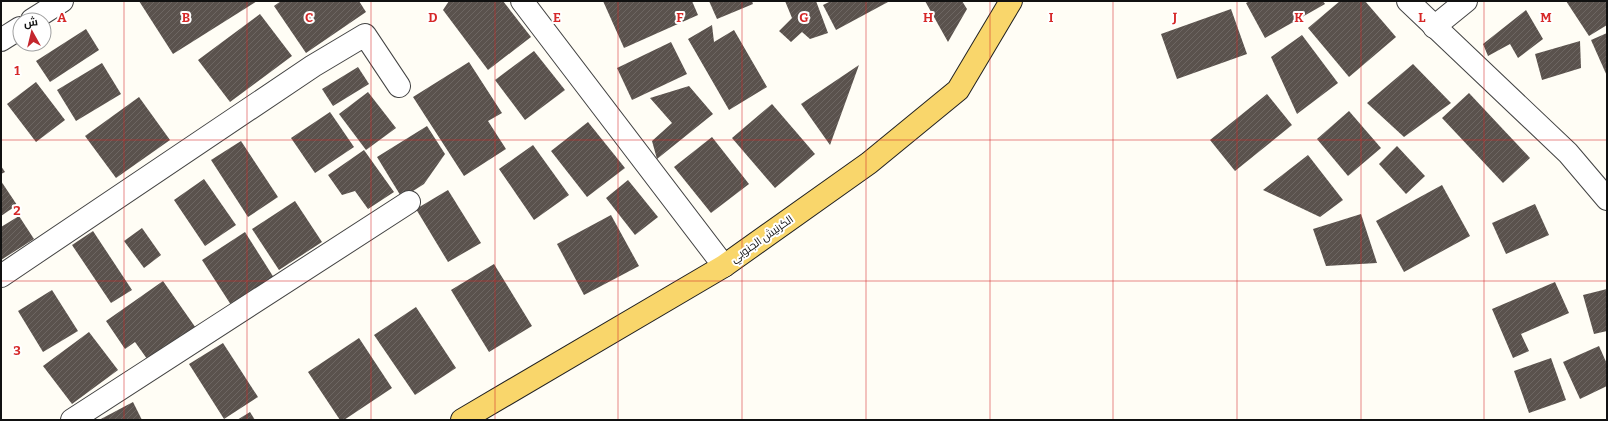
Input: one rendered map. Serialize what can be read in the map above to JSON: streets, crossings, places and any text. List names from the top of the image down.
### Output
{
  "streets": {
    "main road": ["الكرنيش الجنوبي"]
  },
  "north": "top",
  "grid": {
    "columns": [
      "A",
      "B",
      "C",
      "D",
      "E",
      "F",
      "G",
      "H",
      "I",
      "J",
      "K",
      "L",
      "M"
    ],
    "rows": ["1", "2", "3"]
  }
}
